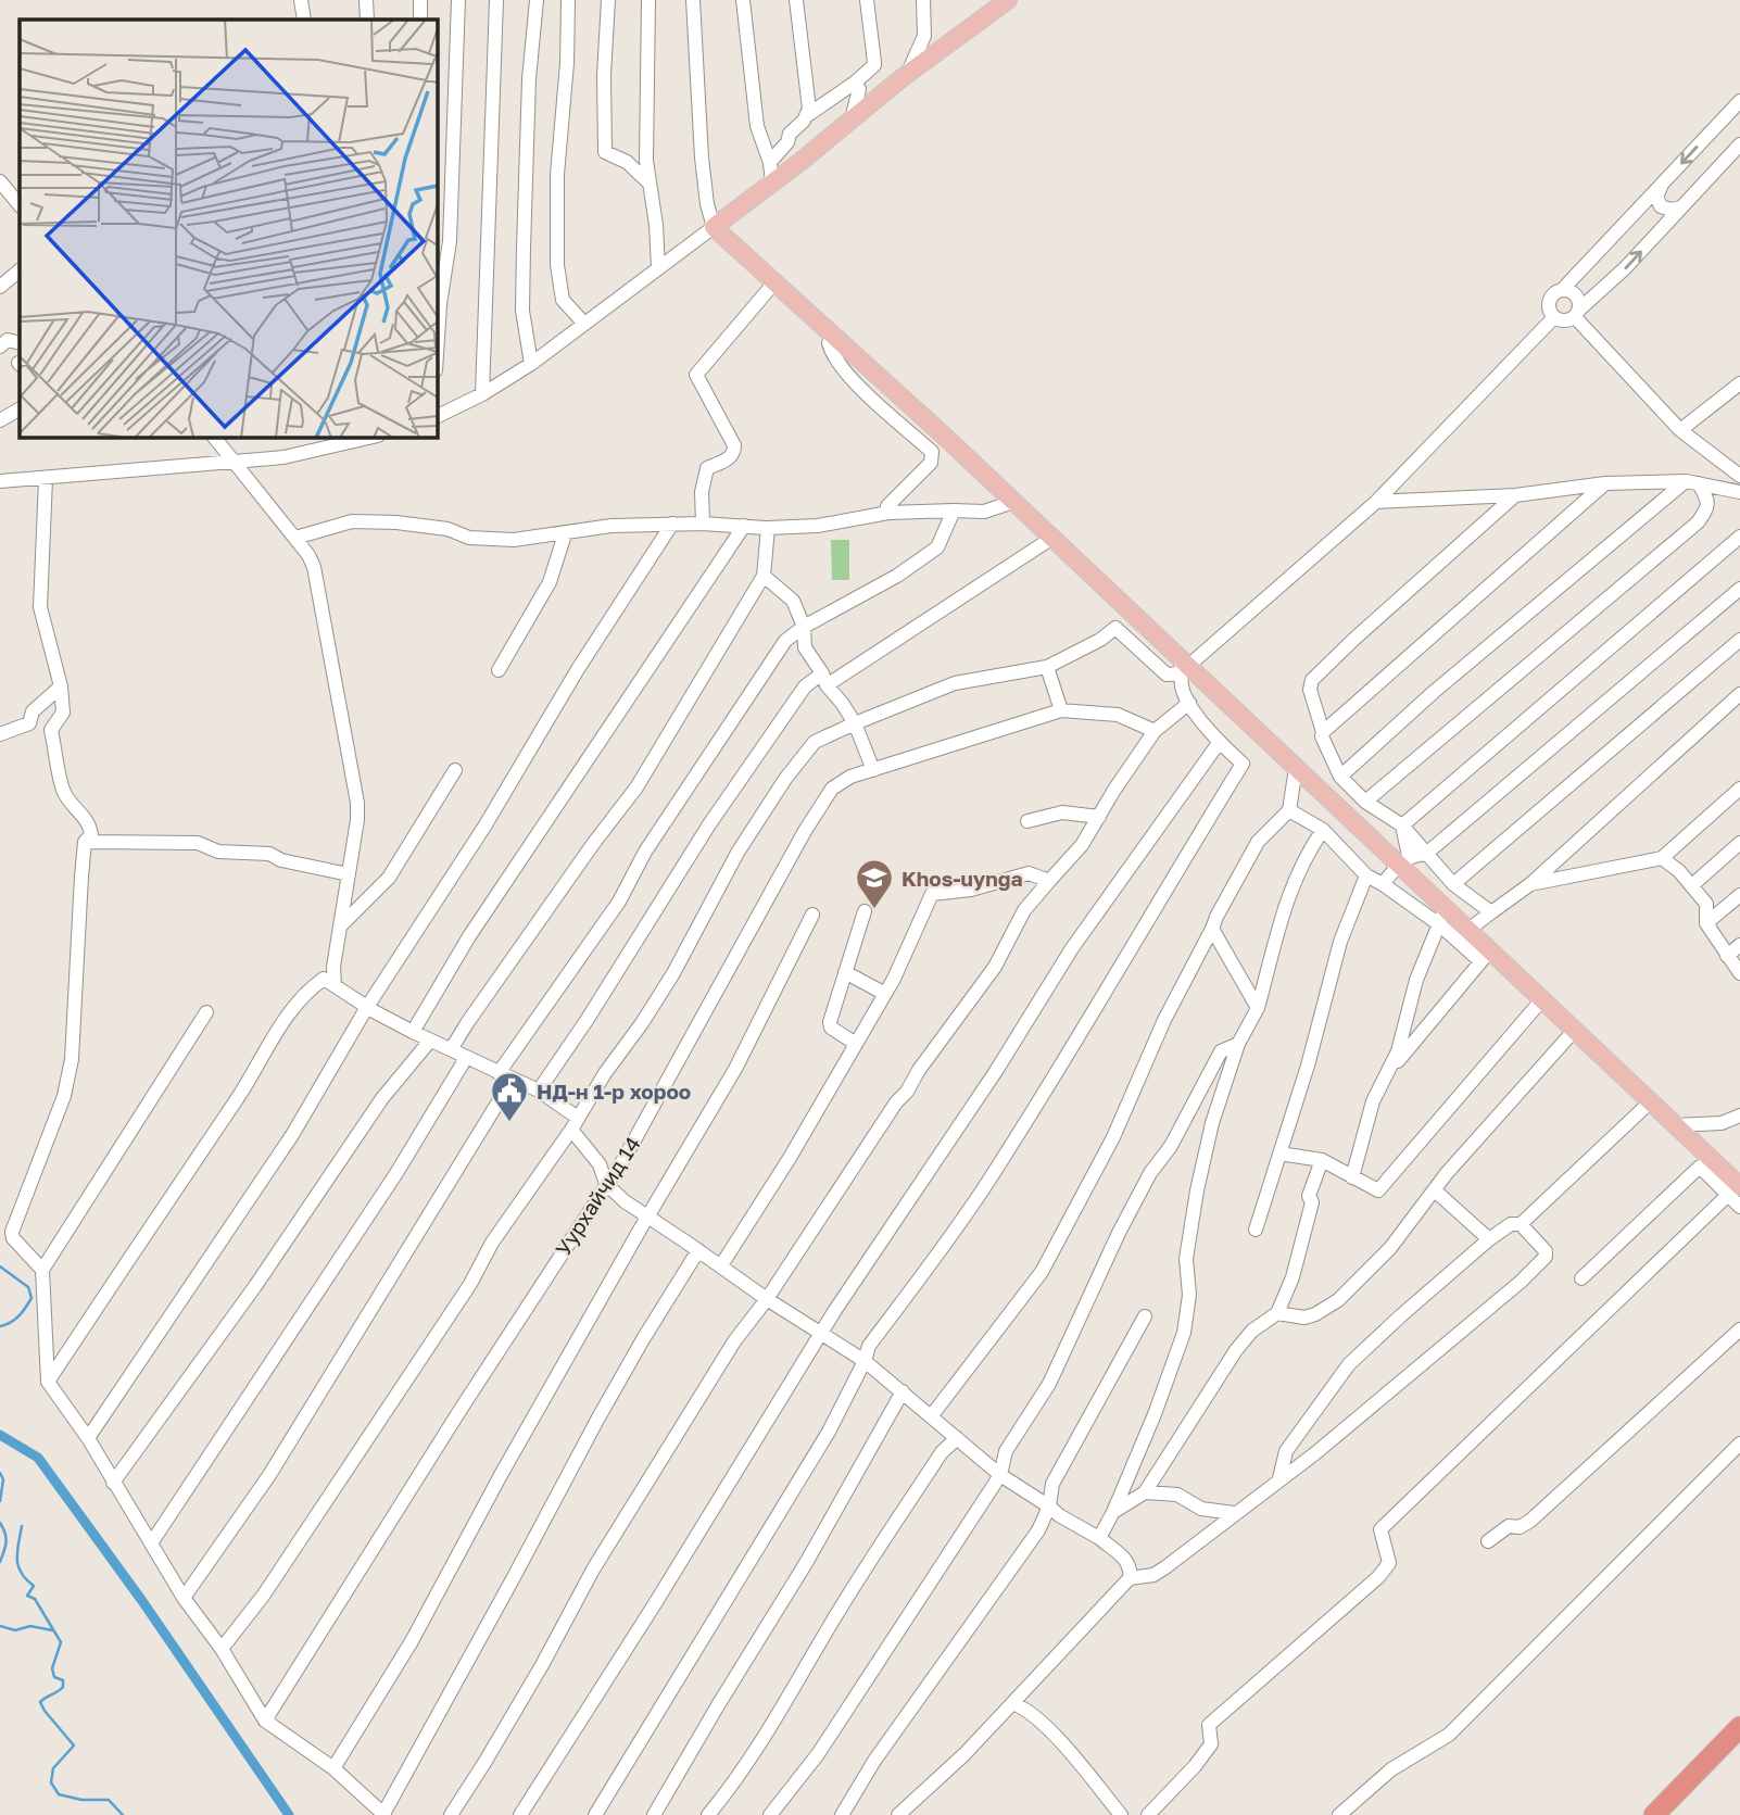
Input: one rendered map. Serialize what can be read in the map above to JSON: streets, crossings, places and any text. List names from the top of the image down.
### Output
{
  "streets": {
    "street": ["Уурхайчид 14"]
  },
  "places": {
    "school or university": ["Khos-uynga"],
    "public building": ["НД-н 1-р хороо"]
  }
}
